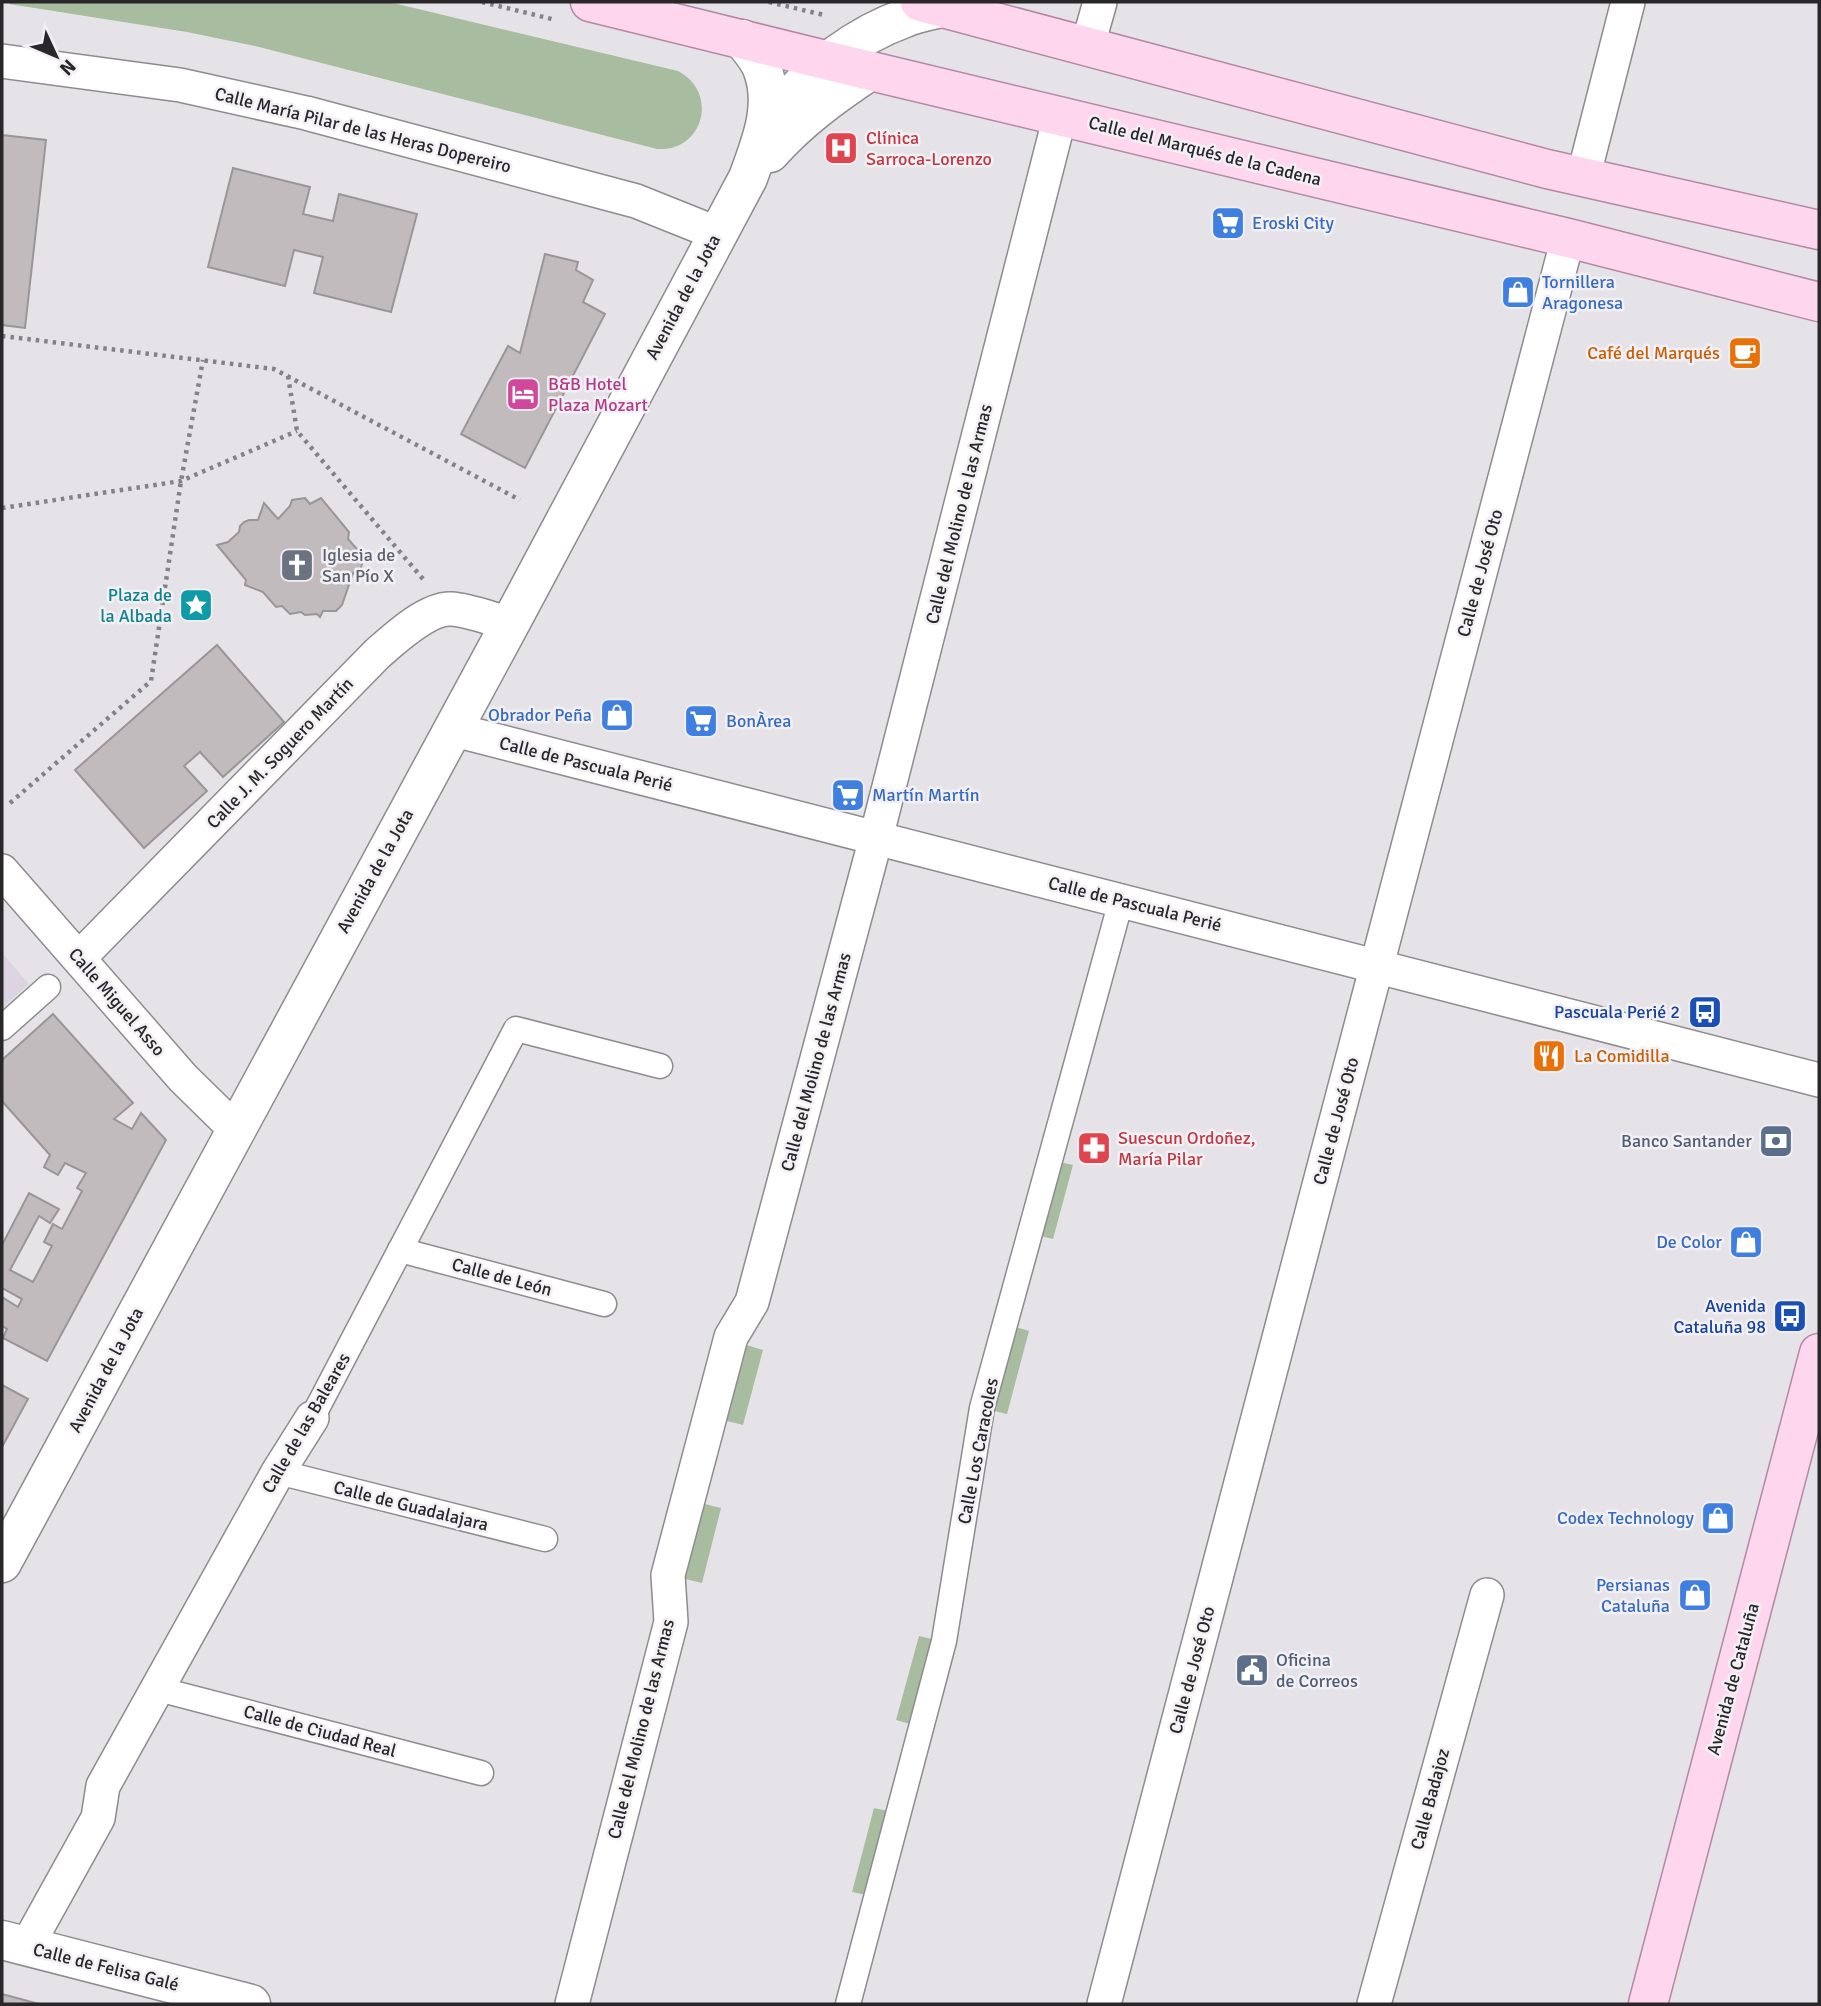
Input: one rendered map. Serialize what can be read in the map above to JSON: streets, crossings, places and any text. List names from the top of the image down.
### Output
{
  "streets": {
    "main road": ["Calle del Marqués de la Cadena", "Avenida de Cataluña"],
    "street": [
      "Calle María Pilar de las Heras Dopereiro",
      "Avenida de la Jota",
      "Calle del Molino de las Armas",
      "Calle de José Oto",
      "Calle J. M. Soguero Martín",
      "Calle de Pascuala Perié",
      "Calle Miguel Asso",
      "Calle de León",
      "Calle de las Baleares",
      "Calle Los Caracoles",
      "Calle de Guadalajara",
      "Calle de Ciudad Real",
      "Calle Badajoz",
      "Calle de Felisa Galé"
    ]
  },
  "crossings": [
    ["Calle María Pilar de las Heras Dopereiro", "Avenida de la Jota"],
    ["Calle del Marqués de la Cadena", "Avenida de la Jota"],
    ["Calle del Marqués de la Cadena", "Calle del Molino de las Armas"],
    ["Calle del Marqués de la Cadena", "Calle de José Oto"],
    ["Avenida de la Jota", "Calle J. M. Soguero Martín"],
    ["Avenida de la Jota", "Calle de Pascuala Perié"],
    ["Avenida de la Jota", "Calle Miguel Asso"],
    ["Calle del Molino de las Armas", "Calle de Pascuala Perié"],
    ["Calle de José Oto", "Calle de Pascuala Perié"],
    ["Calle J. M. Soguero Martín", "Calle Miguel Asso"],
    ["Calle de Pascuala Perié", "Calle Los Caracoles"],
    ["Calle de León", "Calle de las Baleares"],
    ["Calle de las Baleares", "Calle de Guadalajara"],
    ["Calle de las Baleares", "Calle de Ciudad Real"],
    ["Calle de las Baleares", "Calle de Felisa Galé"]
  ],
  "places": {
    "hospital": ["Clínica Sarroca-Lorenzo"],
    "supermarket": ["Eroski City", "BonÀrea", "Martín Martín"],
    "shop": [
      "Tornillera Aragonesa",
      "Obrador Peña",
      "De Color",
      "Codex Technology",
      "Persianas Cataluña"
    ],
    "cafe": ["Café del Marqués"],
    "hotel": ["B&B Hotel Plaza Mozart"],
    "church": ["Iglesia de San Pío X"],
    "place": ["Plaza de la Albada"],
    "bus stop": ["Pascuala Perié 2", "Avenida Cataluña 98"],
    "restaurant": ["La Comidilla"],
    "bank": ["Banco Santander"],
    "pharmacy": ["Suescun Ordoñez, María Pilar"],
    "public building": ["Oficina de Correos"]
  },
  "north": "bottom right"
}
